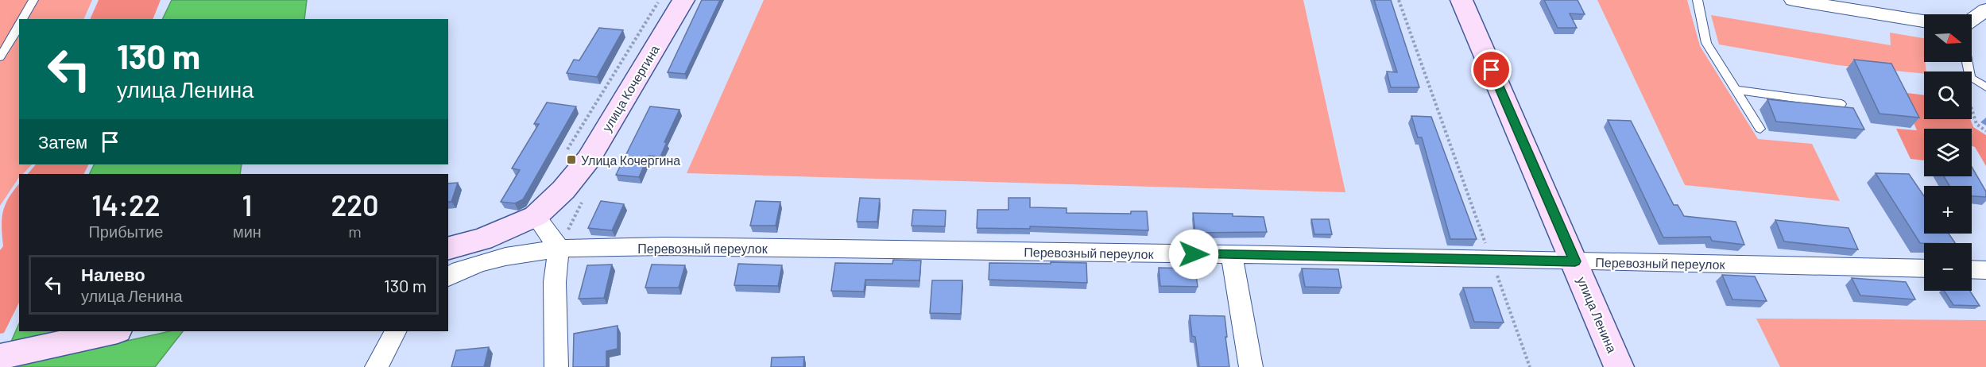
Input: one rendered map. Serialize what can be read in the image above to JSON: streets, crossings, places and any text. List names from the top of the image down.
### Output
{
  "streets": {
    "main road": ["улица Кочергина", "улица Ленина"],
    "street": ["Перевозный переулок"]
  },
  "crossings": [
    ["Перевозный переулок", "улица Ленина"]
  ],
  "places": {
    "transit": ["Улица Кочергина"]
  },
  "north": "right",
  "page": {
    "map_buttons": ["+", "−"],
    "turn": ["130 m", "улица Ленина"],
    "then": "Затем",
    "eta": [
      "14:22",
      "Прибытие",
      "1",
      "мин",
      "220",
      "m"
    ],
    "list": [
      {
        "name": "Налево",
        "note": "улица Ленина",
        "value": "130 m"
      }
    ]
  }
}
